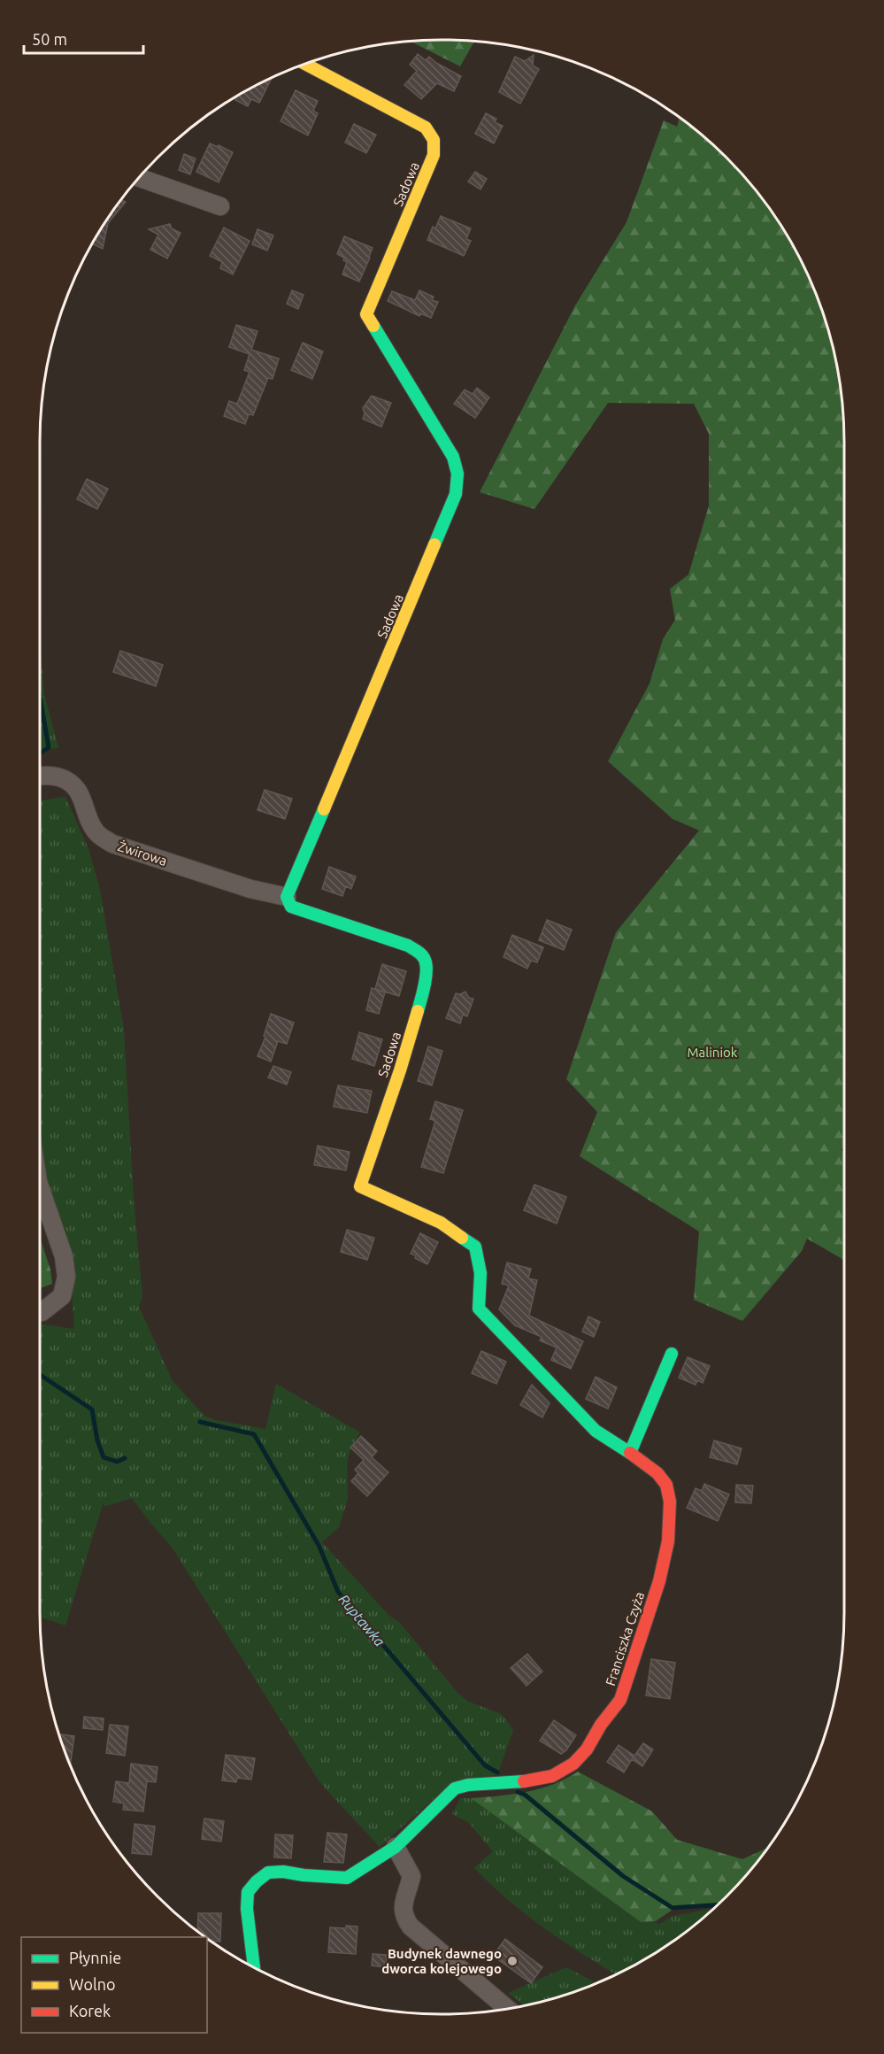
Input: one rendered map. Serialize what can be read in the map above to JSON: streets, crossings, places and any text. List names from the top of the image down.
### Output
{
  "streets": {
    "street": ["Sadowa", "Żwirowa", "Franciszka Czyża"]
  },
  "crossings": [
    ["Sadowa", "Żwirowa"],
    ["Sadowa", "Franciszka Czyża"]
  ],
  "water": ["Ruptawka"],
  "parks": ["Maliniok"],
  "places": ["Budynek dawnego dworca kolejowego"],
  "legend": ["Płynnie", "Wolno", "Korek"],
  "scale_bar": "50 m"
}
